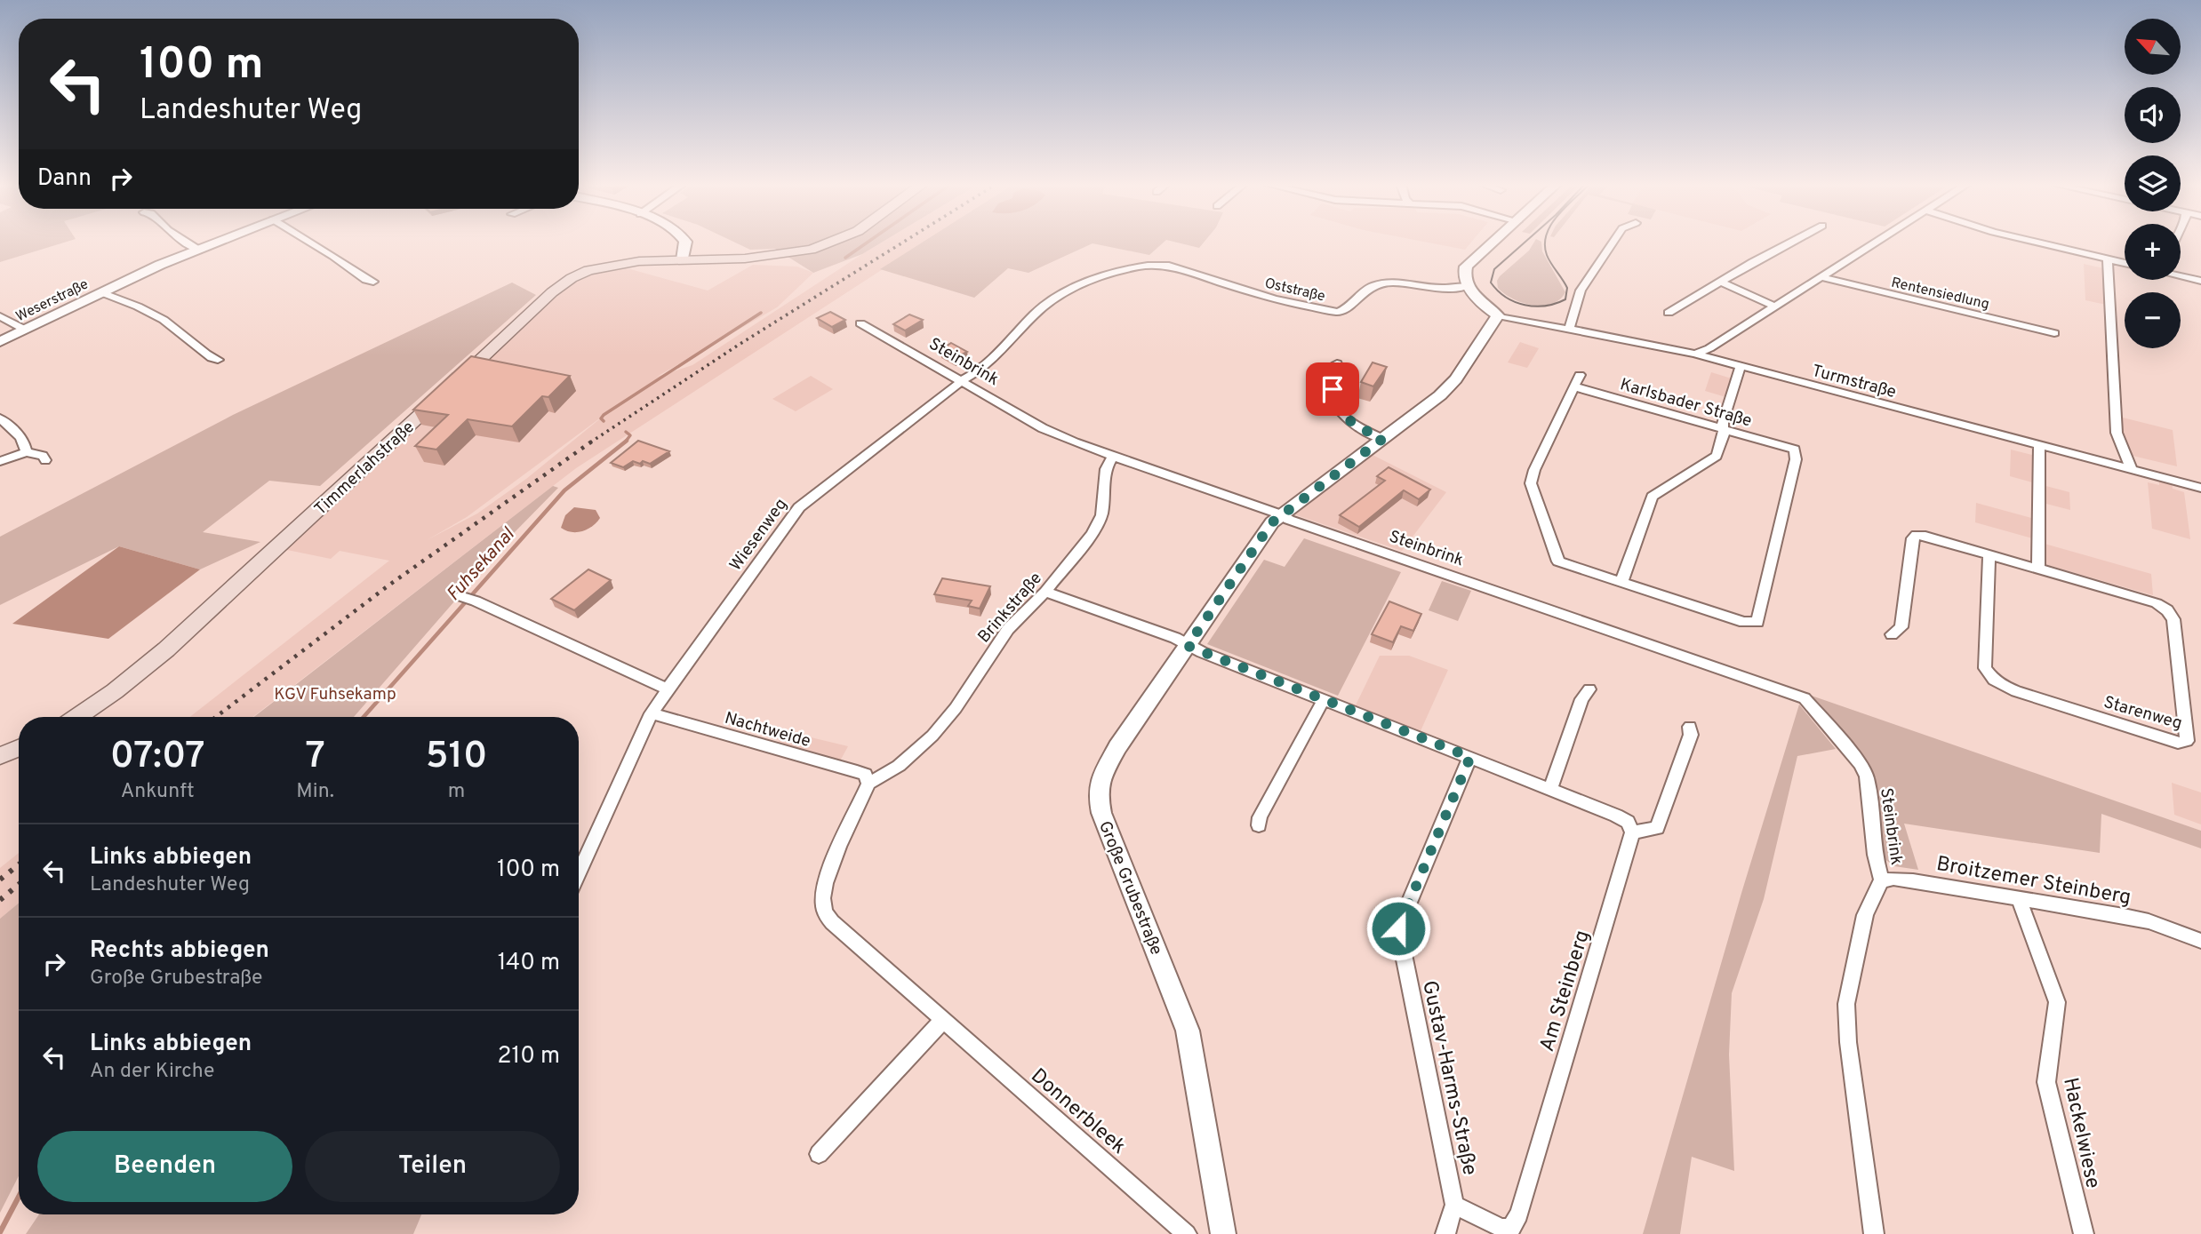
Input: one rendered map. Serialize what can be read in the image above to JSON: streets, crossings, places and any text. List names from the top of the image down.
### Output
{
  "streets": {
    "main road": ["Timmerlahstraße"],
    "street": [
      "Oststraße",
      "Rentensiedlung",
      "Weserstraße",
      "Steinbrink",
      "Turmstraße",
      "Karlsbader Straße",
      "Wiesenweg",
      "Brinkstraße",
      "Starenweg",
      "Nachtweide",
      "Broitzemer Steinberg",
      "Große Grubestraße",
      "Am Steinberg",
      "Gustav-Harms-Straße",
      "Donnerbleek",
      "Hackelwiese"
    ]
  },
  "crossings": [
    ["Oststraße", "Steinbrink"],
    ["Oststraße", "Wiesenweg"],
    ["Steinbrink", "Wiesenweg"],
    ["Steinbrink", "Brinkstraße"],
    ["Steinbrink", "Broitzemer Steinberg"],
    ["Steinbrink", "Große Grubestraße"],
    ["Turmstraße", "Große Grubestraße"],
    ["Wiesenweg", "Nachtweide"],
    ["Brinkstraße", "Nachtweide"],
    ["Brinkstraße", "Donnerbleek"],
    ["Nachtweide", "Donnerbleek"],
    ["Broitzemer Steinberg", "Hackelwiese"],
    ["Am Steinberg", "Gustav-Harms-Straße"]
  ],
  "water": ["Fuhsekanal"],
  "parks": ["KGV Fuhsekamp"],
  "north": "top left",
  "page": {
    "map_buttons": ["+", "−"],
    "turn": ["100 m", "Landeshuter Weg"],
    "then": "Dann",
    "eta": [
      "07:07",
      "Ankunft",
      "7",
      "Min.",
      "510",
      "m"
    ],
    "list": [
      {
        "name": "Links abbiegen",
        "note": "Landeshuter Weg",
        "value": "100 m"
      },
      {
        "name": "Rechts abbiegen",
        "note": "Große Grubestraße",
        "value": "140 m"
      },
      {
        "name": "Links abbiegen",
        "note": "An der Kirche",
        "value": "210 m"
      }
    ],
    "buttons": ["Beenden", "Teilen"]
  }
}
